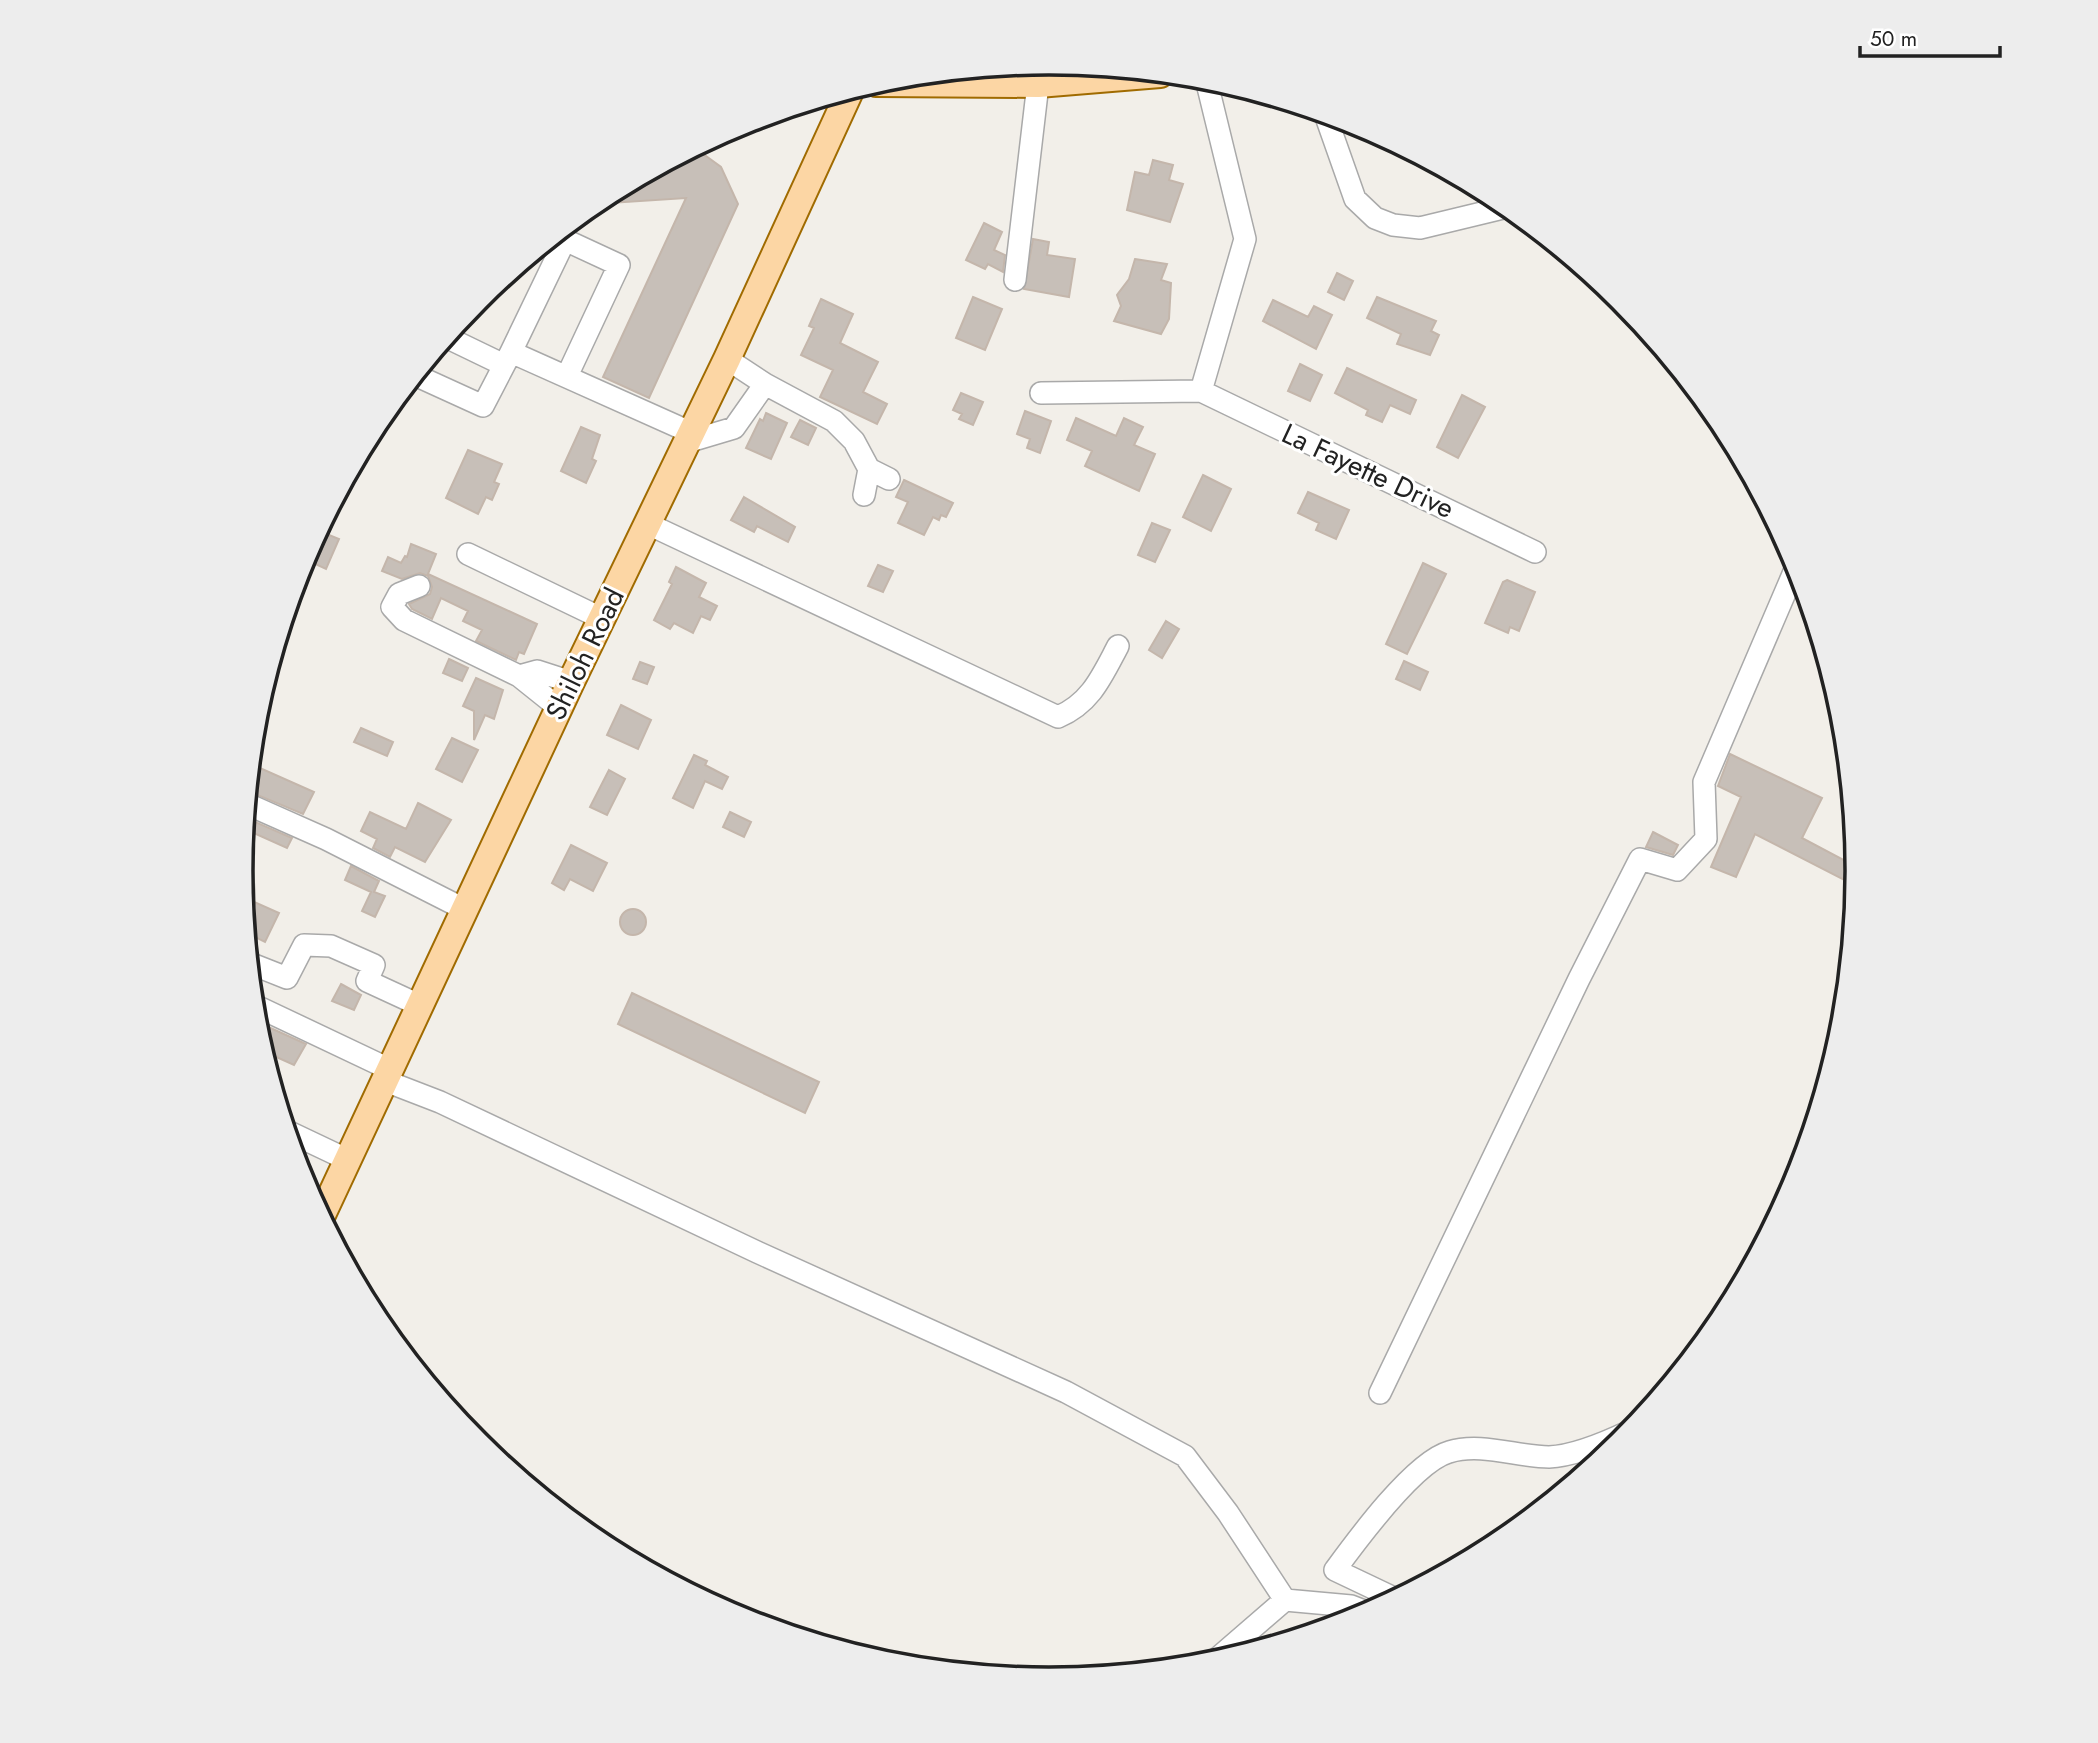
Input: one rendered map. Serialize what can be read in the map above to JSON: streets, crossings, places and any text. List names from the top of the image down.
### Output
{
  "streets": {
    "main road": ["Shiloh Road"],
    "street": ["La Fayette Drive"]
  },
  "scale_bar": "50 m"
}
